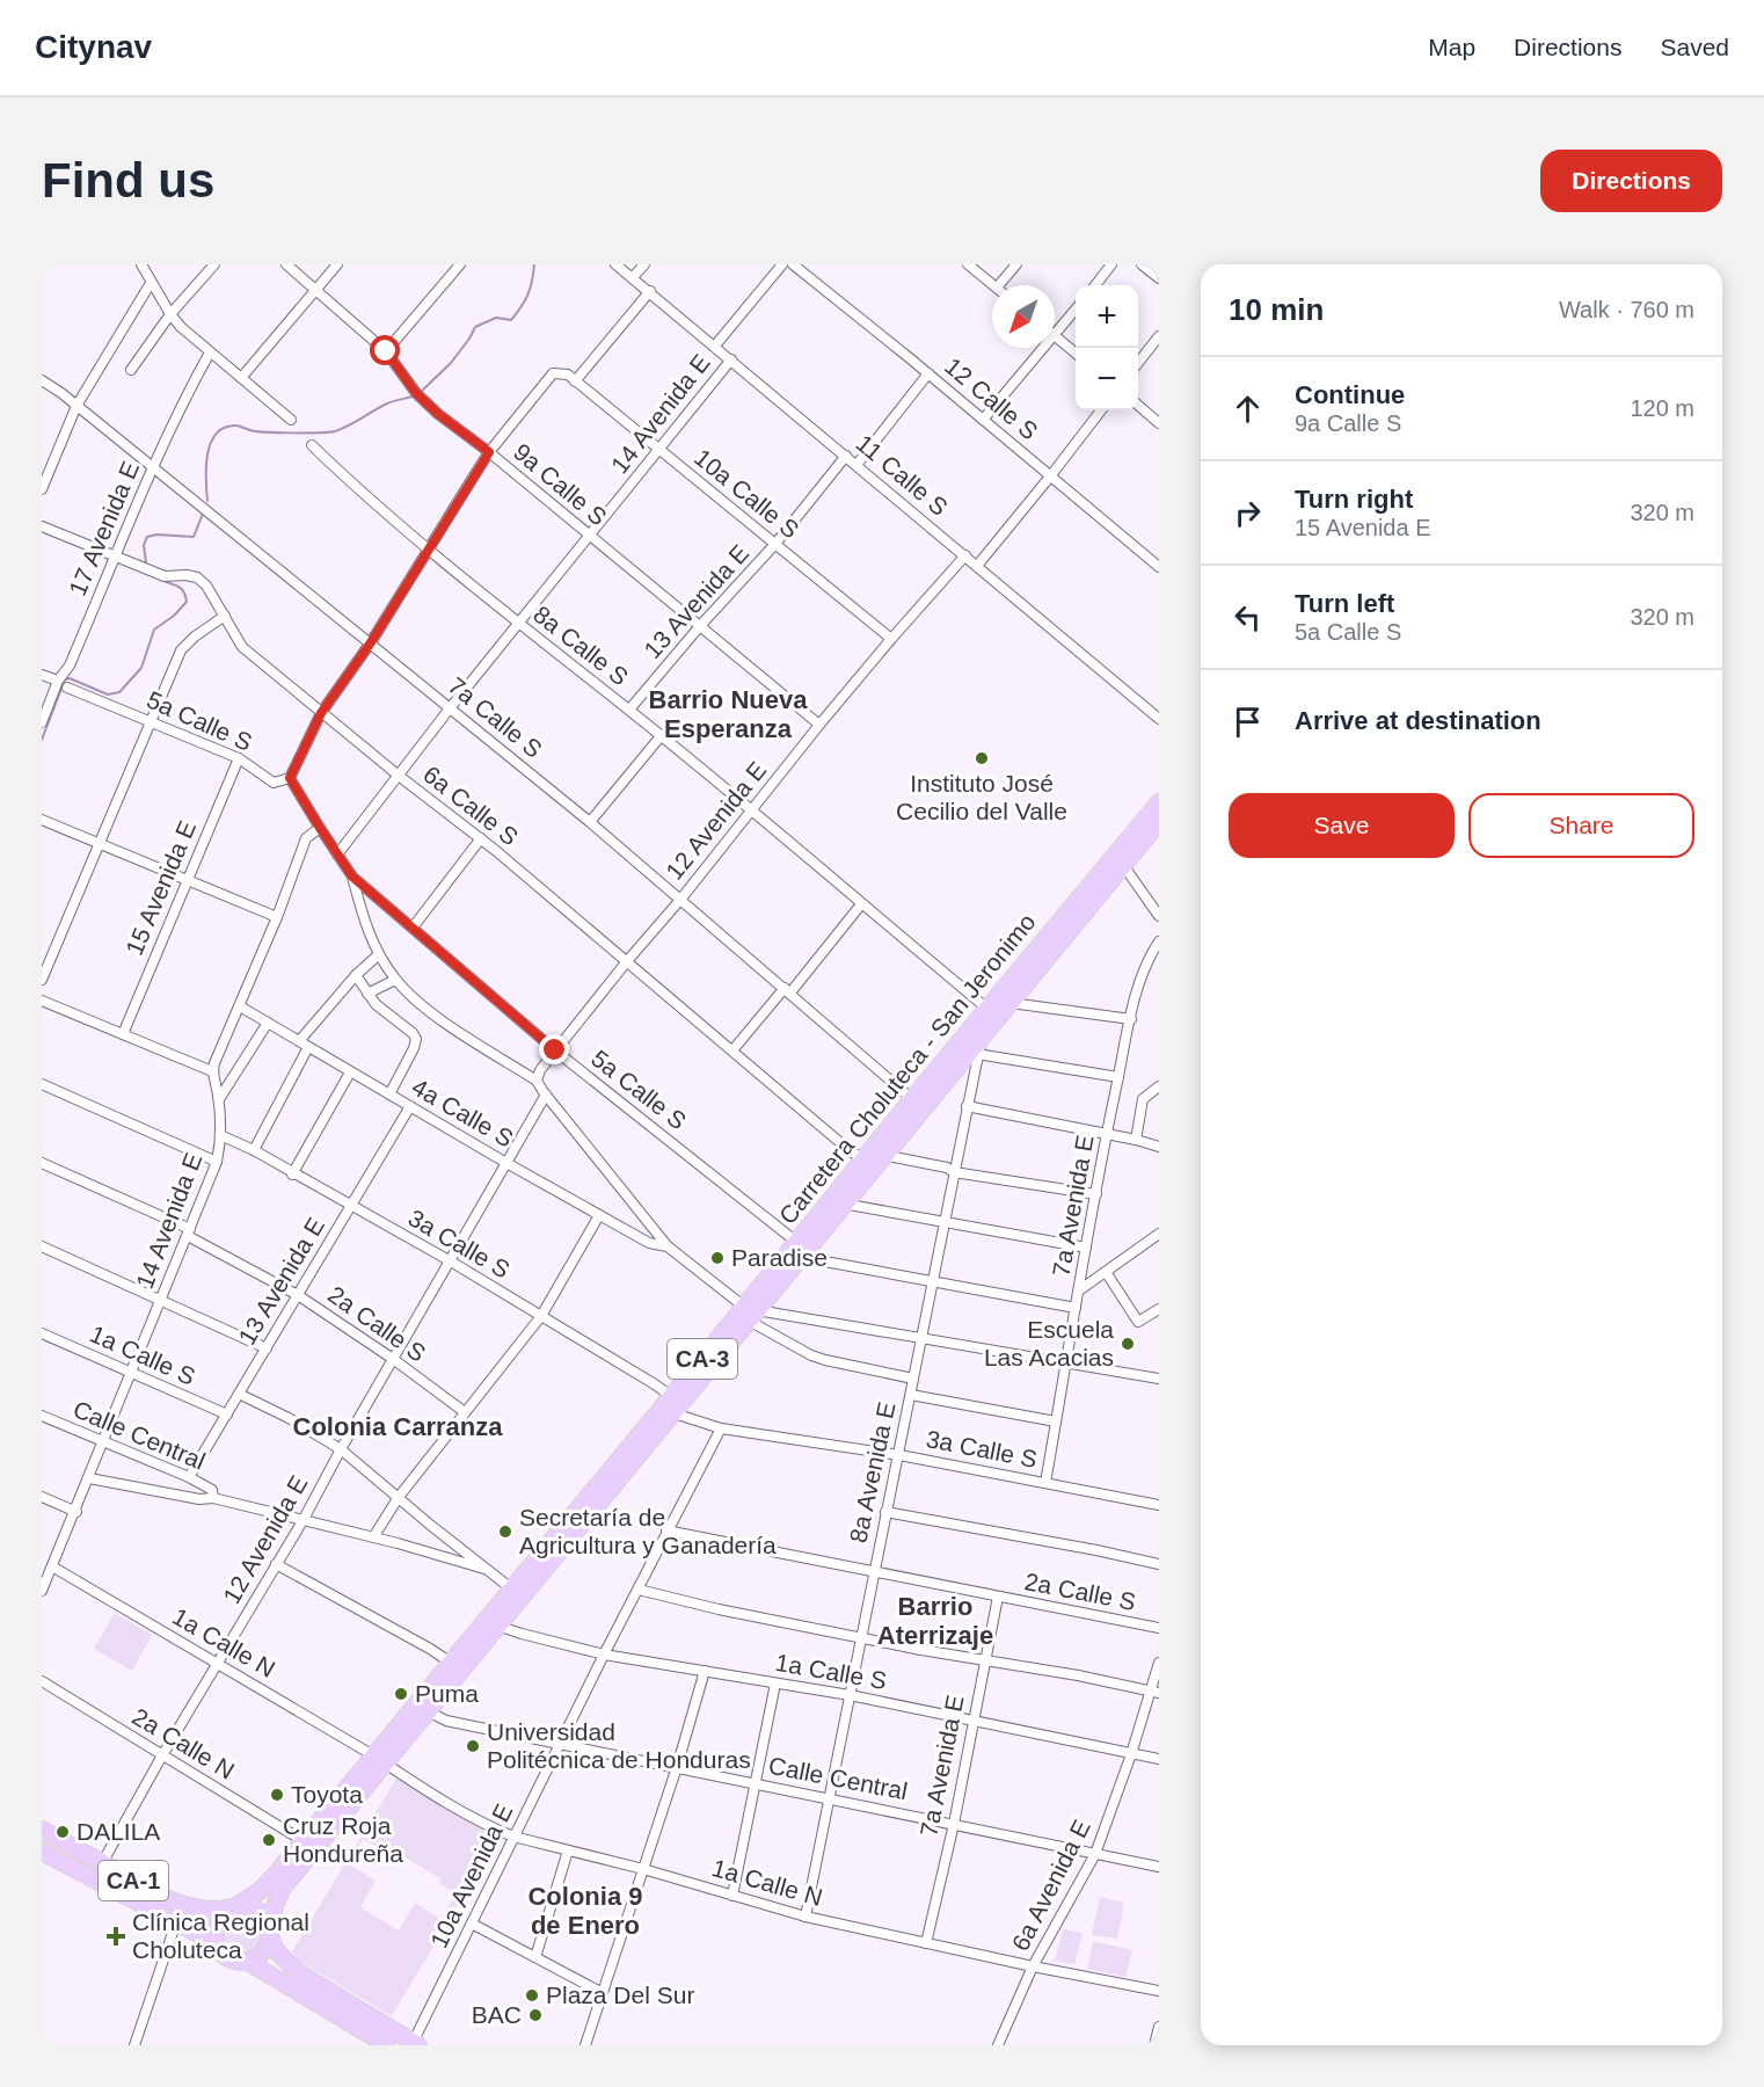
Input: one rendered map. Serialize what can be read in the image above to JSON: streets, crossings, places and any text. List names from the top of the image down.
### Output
{
  "streets": {
    "highway": ["Carretera Choluteca - San Jeronimo", "CA-3", "CA-1"],
    "street": [
      "12 Calle S",
      "14 Avenida E",
      "11 Calle S",
      "9a Calle S",
      "10a Calle S",
      "17 Avenida E",
      "13 Avenida E",
      "8a Calle S",
      "7a Calle S",
      "5a Calle S",
      "6a Calle S",
      "12 Avenida E",
      "15 Avenida E",
      "4a Calle S",
      "7a Avenida E",
      "3a Calle S",
      "2a Calle S",
      "1a Calle S",
      "Calle Central",
      "8a Avenida E",
      "1a Calle N",
      "2a Calle N",
      "10a Avenida E",
      "6a Avenida E"
    ]
  },
  "crossings": [
    ["14 Avenida E", "11 Calle S"],
    ["14 Avenida E", "9a Calle S"],
    ["14 Avenida E", "10a Calle S"],
    ["14 Avenida E", "8a Calle S"],
    ["14 Avenida E", "7a Calle S"],
    ["14 Avenida E", "5a Calle S"],
    ["14 Avenida E", "6a Calle S"],
    ["14 Avenida E", "3a Calle S"],
    ["14 Avenida E", "2a Calle S"],
    ["14 Avenida E", "1a Calle S"],
    ["14 Avenida E", "Calle Central"],
    ["14 Avenida E", "1a Calle N"],
    ["11 Calle S", "13 Avenida E"],
    ["11 Calle S", "12 Avenida E"],
    ["9a Calle S", "13 Avenida E"],
    ["9a Calle S", "12 Avenida E"],
    ["10a Calle S", "13 Avenida E"],
    ["10a Calle S", "12 Avenida E"],
    ["17 Avenida E", "7a Calle S"],
    ["17 Avenida E", "6a Calle S"],
    ["13 Avenida E", "8a Calle S"],
    ["13 Avenida E", "4a Calle S"],
    ["13 Avenida E", "3a Calle S"],
    ["13 Avenida E", "2a Calle S"],
    ["13 Avenida E", "1a Calle S"],
    ["13 Avenida E", "Calle Central"],
    ["8a Calle S", "12 Avenida E"],
    ["8a Calle S", "Carretera Choluteca - San Jeronimo"],
    ["7a Calle S", "12 Avenida E"],
    ["7a Calle S", "Carretera Choluteca - San Jeronimo"],
    ["5a Calle S", "12 Avenida E"],
    ["5a Calle S", "15 Avenida E"],
    ["5a Calle S", "Carretera Choluteca - San Jeronimo"],
    ["6a Calle S", "12 Avenida E"],
    ["6a Calle S", "Carretera Choluteca - San Jeronimo"],
    ["12 Avenida E", "4a Calle S"],
    ["12 Avenida E", "3a Calle S"],
    ["12 Avenida E", "2a Calle S"],
    ["12 Avenida E", "Calle Central"],
    ["12 Avenida E", "1a Calle N"],
    ["12 Avenida E", "2a Calle N"],
    ["12 Avenida E", "CA-1"],
    ["Carretera Choluteca - San Jeronimo", "4a Calle S"],
    ["Carretera Choluteca - San Jeronimo", "3a Calle S"],
    ["Carretera Choluteca - San Jeronimo", "1a Calle S"],
    ["Carretera Choluteca - San Jeronimo", "Calle Central"],
    ["Carretera Choluteca - San Jeronimo", "8a Avenida E"],
    ["Carretera Choluteca - San Jeronimo", "1a Calle N"],
    ["Carretera Choluteca - San Jeronimo", "2a Calle N"],
    ["Carretera Choluteca - San Jeronimo", "CA-1"],
    ["4a Calle S", "7a Avenida E"],
    ["4a Calle S", "8a Avenida E"],
    ["7a Avenida E", "3a Calle S"],
    ["7a Avenida E", "2a Calle S"],
    ["7a Avenida E", "1a Calle S"],
    ["7a Avenida E", "Calle Central"],
    ["7a Avenida E", "1a Calle N"],
    ["3a Calle S", "8a Avenida E"],
    ["3a Calle S", "10a Avenida E"],
    ["2a Calle S", "8a Avenida E"],
    ["2a Calle S", "10a Avenida E"],
    ["1a Calle S", "8a Avenida E"],
    ["1a Calle S", "10a Avenida E"],
    ["1a Calle S", "6a Avenida E"],
    ["Calle Central", "8a Avenida E"],
    ["Calle Central", "10a Avenida E"],
    ["Calle Central", "6a Avenida E"],
    ["8a Avenida E", "1a Calle N"],
    ["1a Calle N", "10a Avenida E"],
    ["1a Calle N", "6a Avenida E"],
    ["10a Avenida E", "CA-1"]
  ],
  "districts": [
    "Barrio Nueva Esperanza",
    "Colonia Carranza",
    "Barrio Aterrizaje",
    "Colonia 9 de Enero"
  ],
  "places": {
    "other": [
      "Instituto José Cecilio del Valle",
      "Paradise",
      "Escuela Las Acacias",
      "Secretaría de Agricultura y Ganadería",
      "Puma",
      "Universidad Politécnica de Honduras",
      "Toyota",
      "DALILA",
      "Cruz Roja Hondureña",
      "Plaza Del Sur",
      "BAC"
    ],
    "health": ["Clínica Regional Choluteca"]
  },
  "north": "bottom left",
  "page": {
    "header": "Citynav",
    "nav": ["Map", "Directions", "Saved"],
    "buttons": [
      "Directions",
      ["Save", "Share"]
    ],
    "title": "Find us",
    "heading": ["10 min", "Walk · 760 m"],
    "map_buttons": ["+", "−"],
    "list": [
      ["Continue", "9a Calle S", "120 m"],
      ["Turn right", "15 Avenida E", "320 m"],
      ["Turn left", "5a Calle S", "320 m"],
      "Arrive at destination"
    ]
  }
}
